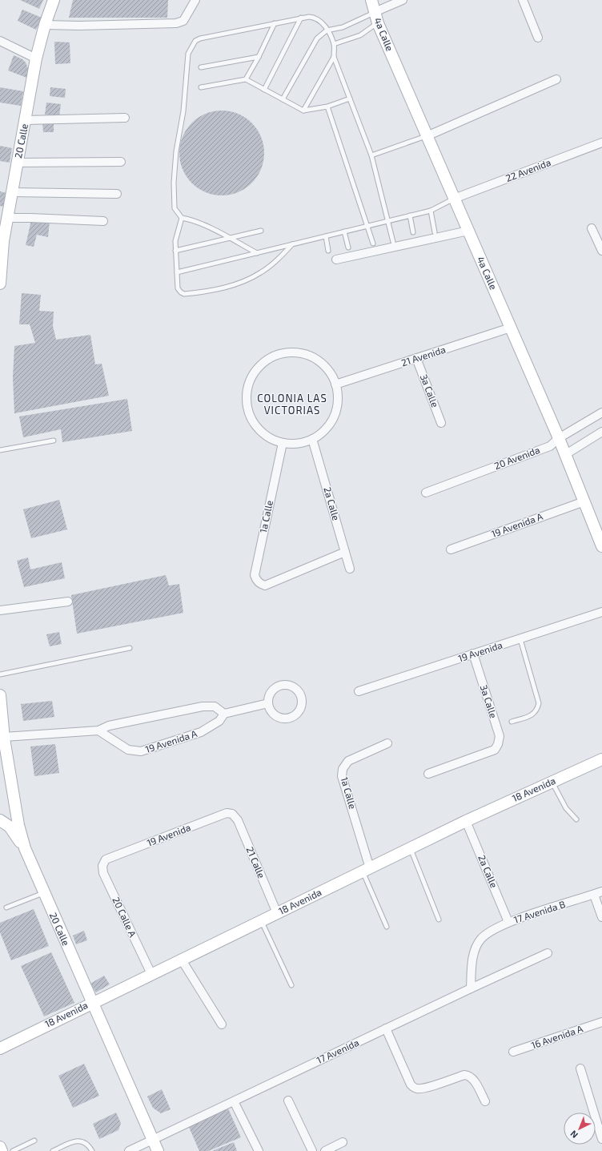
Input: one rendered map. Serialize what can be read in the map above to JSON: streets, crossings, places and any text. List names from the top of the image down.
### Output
{
  "streets": {
    "street": [
      "4a Calle",
      "20 Calle",
      "22 Avenida",
      "21 Avenida",
      "3a Calle",
      "20 Avenida",
      "2a Calle",
      "1a Calle",
      "19 Avenida A",
      "19 Avenida",
      "18 Avenida",
      "21 Calle",
      "17 Avenida B",
      "20 Calle A",
      "16 Avenida A",
      "17 Avenida"
    ]
  },
  "crossings": [
    ["4a Calle", "22 Avenida"],
    ["4a Calle", "21 Avenida"],
    ["4a Calle", "20 Avenida"],
    ["4a Calle", "19 Avenida A"],
    ["20 Calle", "18 Avenida"],
    ["20 Calle", "17 Avenida"],
    ["21 Avenida", "3a Calle"],
    ["21 Avenida", "2a Calle"],
    ["21 Avenida", "1a Calle"],
    ["3a Calle", "19 Avenida"],
    ["2a Calle", "1a Calle"],
    ["2a Calle", "18 Avenida"],
    ["2a Calle", "17 Avenida B"],
    ["1a Calle", "18 Avenida"],
    ["19 Avenida", "21 Calle"],
    ["19 Avenida", "20 Calle A"],
    ["18 Avenida", "21 Calle"],
    ["18 Avenida", "20 Calle A"],
    ["17 Avenida B", "17 Avenida"]
  ],
  "districts": ["COLONIA LAS VICTORIAS"],
  "north": "bottom left"
}
